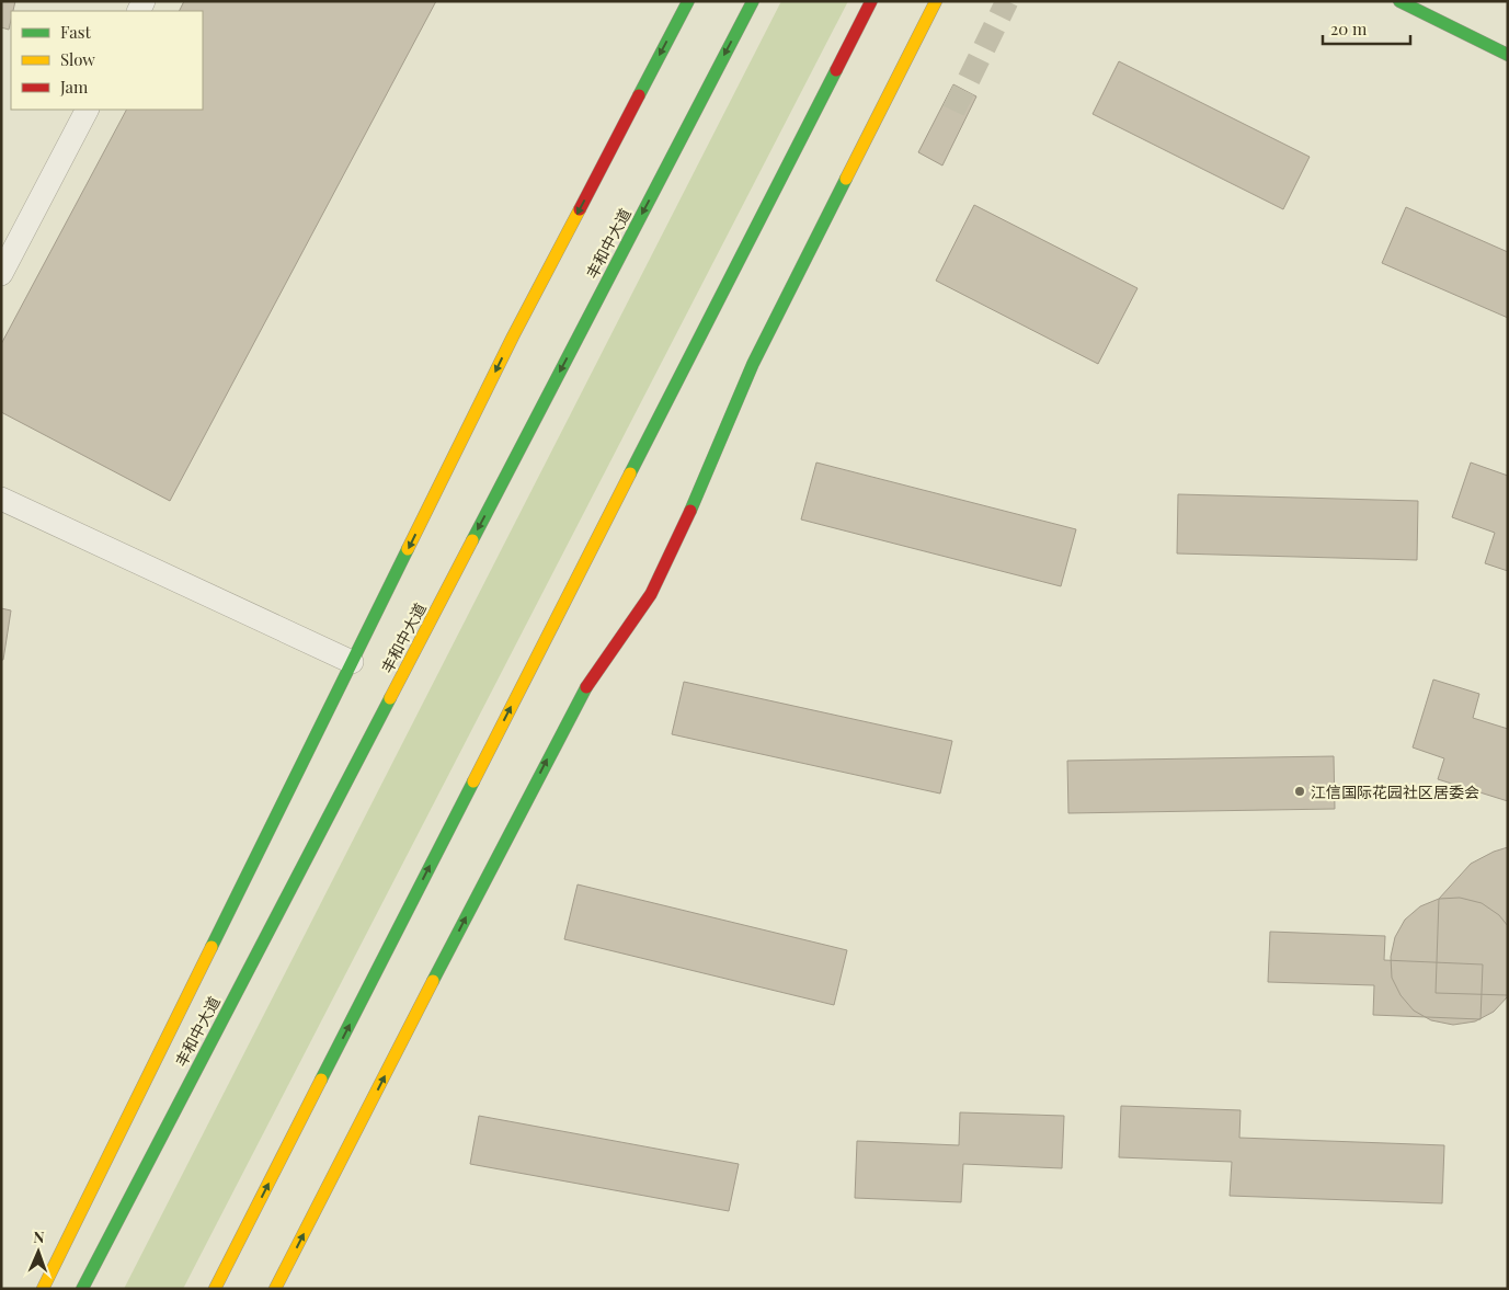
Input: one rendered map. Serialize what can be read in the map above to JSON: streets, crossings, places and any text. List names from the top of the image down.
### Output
{
  "streets": {
    "main road": ["丰和中大道"]
  },
  "places": ["江信国际花园社区居委会"],
  "legend": ["Fast", "Slow", "Jam"],
  "scale_bar": "20 m",
  "north": "top"
}
